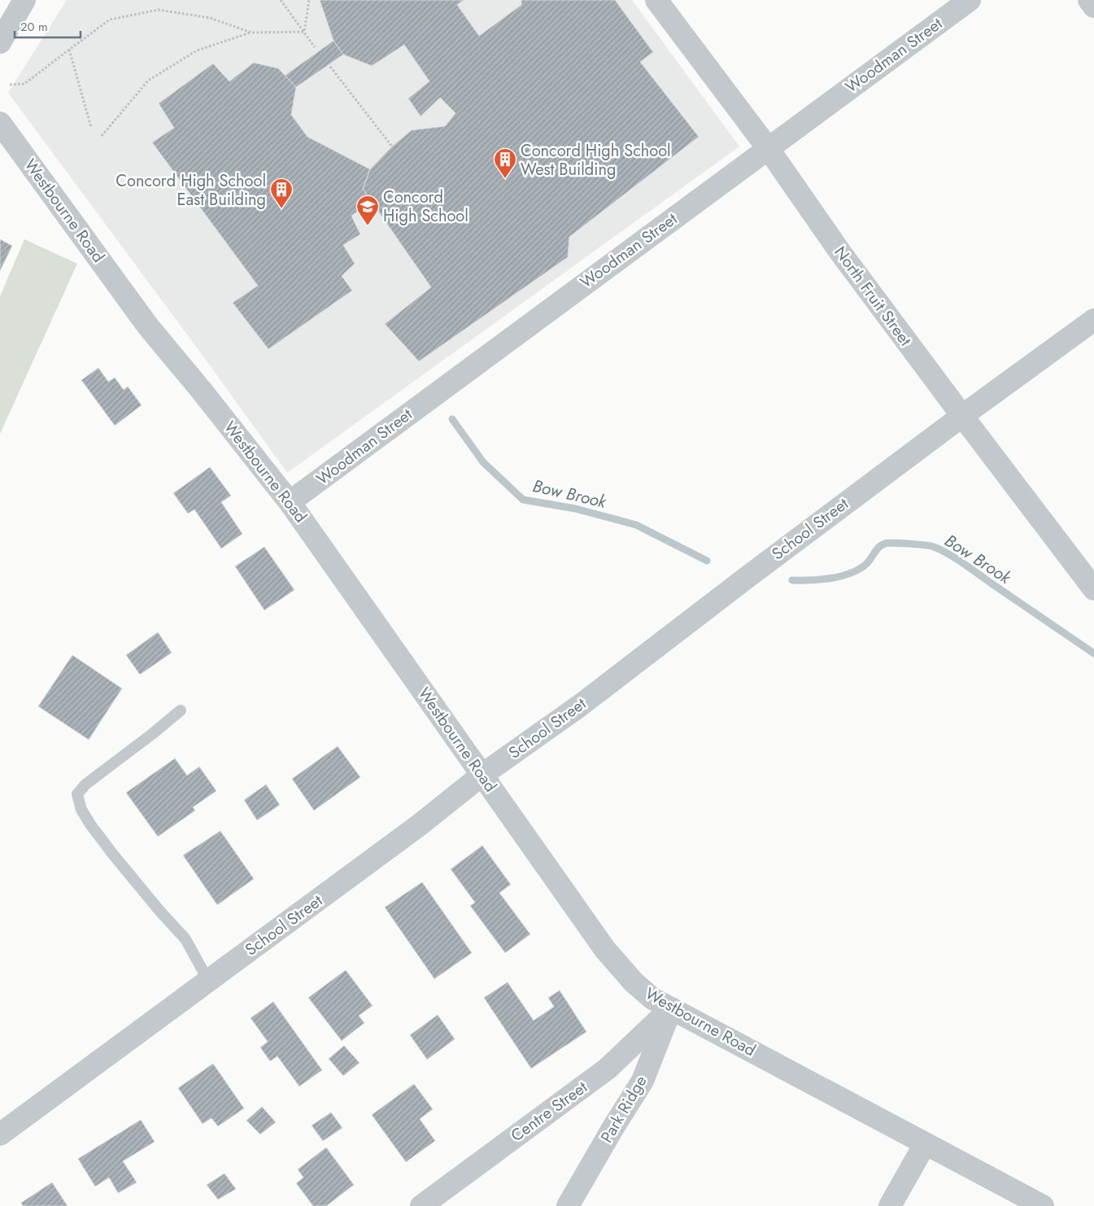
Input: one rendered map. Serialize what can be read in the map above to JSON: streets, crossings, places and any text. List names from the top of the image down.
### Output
{
  "streets": {
    "street": [
      "Woodman Street",
      "Westbourne Road",
      "North Fruit Street",
      "School Street",
      "Park Ridge",
      "Centre Street"
    ]
  },
  "crossings": [
    ["Woodman Street", "Westbourne Road"],
    ["Woodman Street", "North Fruit Street"],
    ["Westbourne Road", "School Street"],
    ["Westbourne Road", "Park Ridge"],
    ["Westbourne Road", "Centre Street"],
    ["North Fruit Street", "School Street"],
    ["Park Ridge", "Centre Street"]
  ],
  "water": ["Bow Brook"],
  "places": {
    "building": ["Concord High School West Building", "Concord High School East Building"],
    "school or university": ["Concord High School"]
  },
  "scale_bar": "20 m"
}
